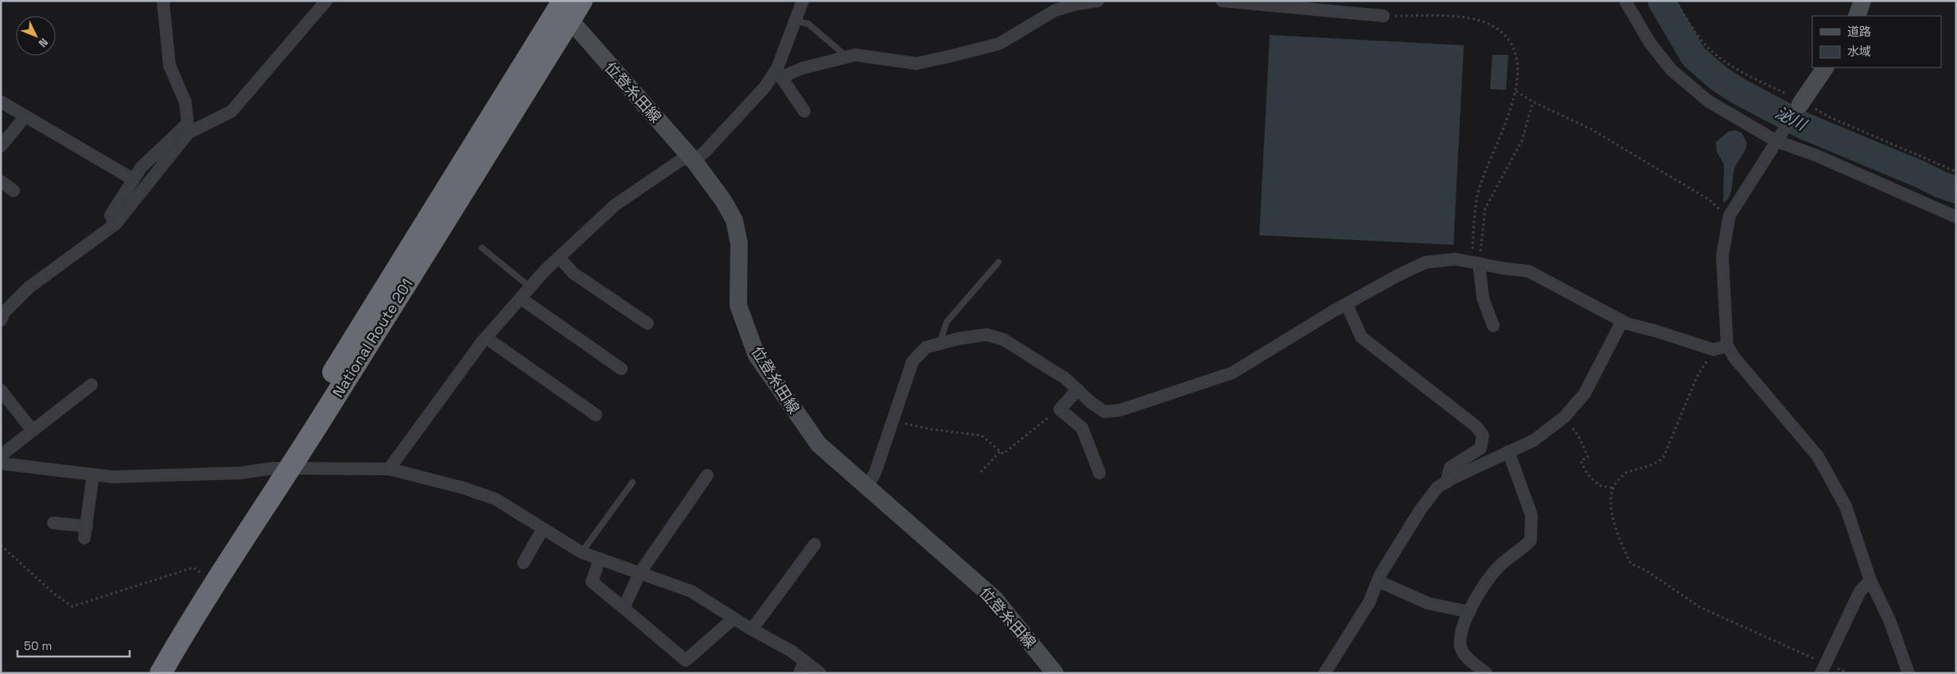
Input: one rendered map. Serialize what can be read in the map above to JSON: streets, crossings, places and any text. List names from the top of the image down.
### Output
{
  "streets": {
    "highway": ["National Route 201"],
    "main road": ["位登糸田線"]
  },
  "crossings": [
    ["位登糸田線", "National Route 201"]
  ],
  "water": ["泌川"],
  "legend": ["道路", "水域"],
  "scale_bar": "50 m",
  "north": "bottom right"
}
